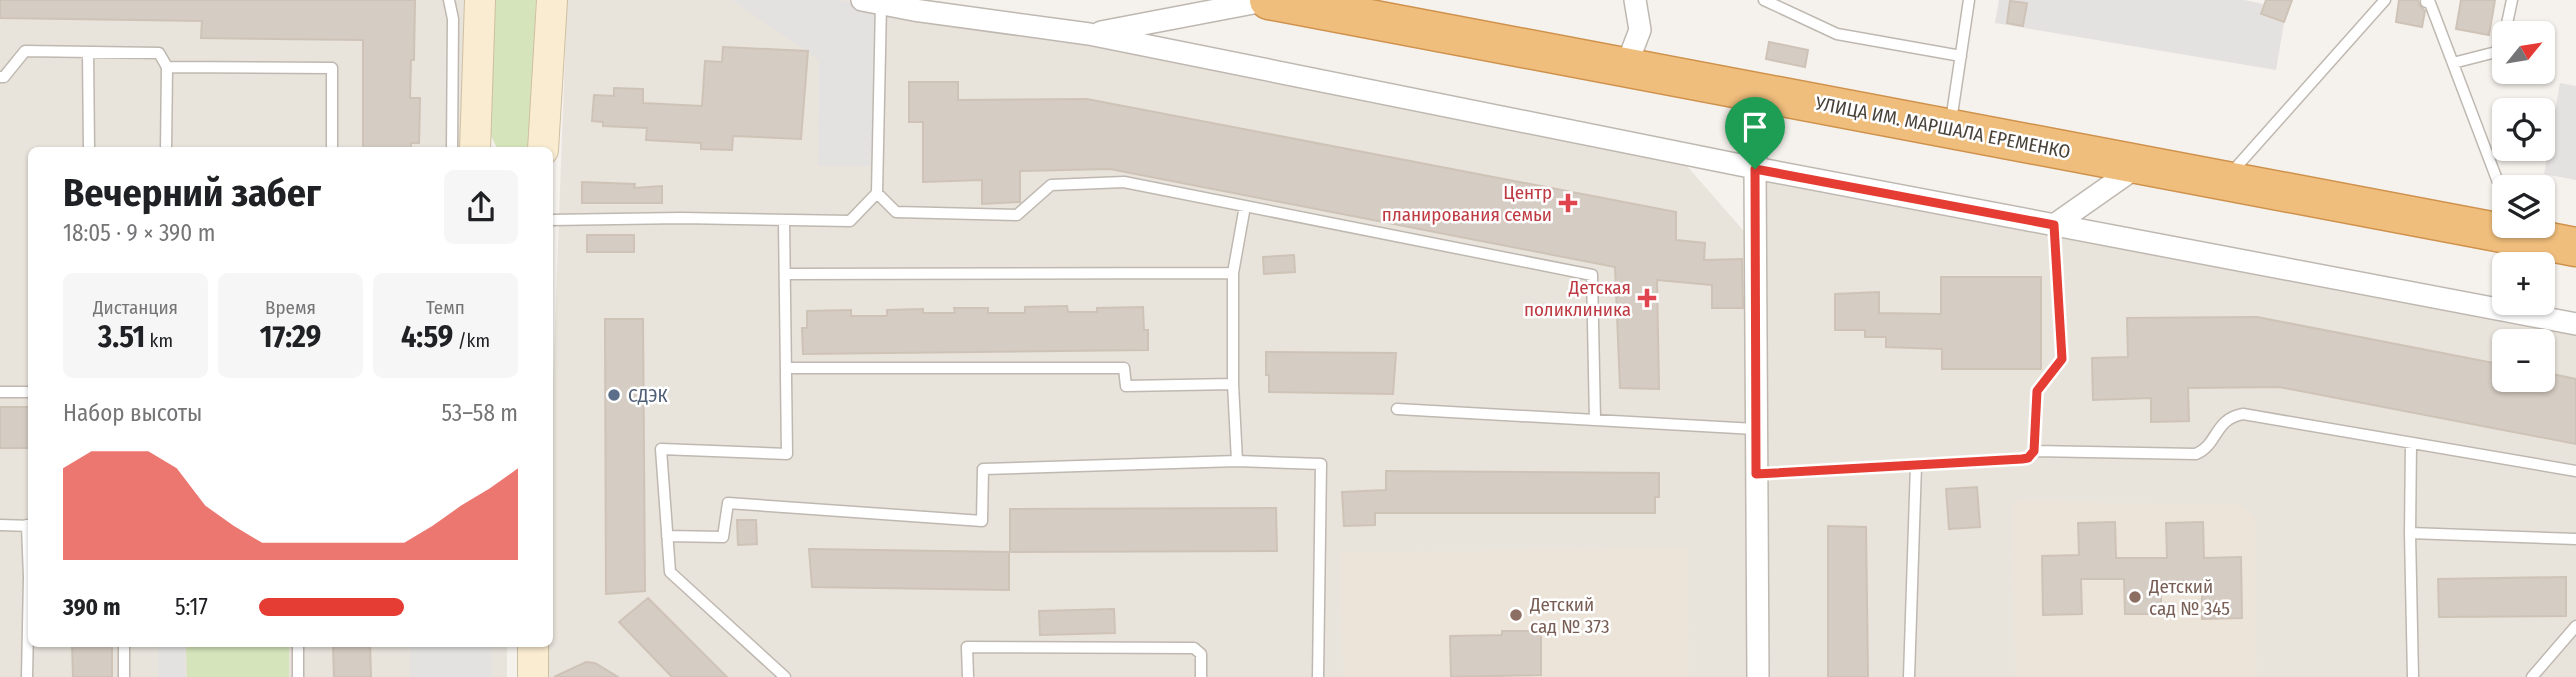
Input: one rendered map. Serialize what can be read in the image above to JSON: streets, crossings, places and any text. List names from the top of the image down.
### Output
{
  "streets": {
    "highway": ["УЛИЦА ИМ. МАРШАЛА ЕРЕМЕНКО"]
  },
  "places": {
    "health": ["Центр планирования семьи", "Детская поликлиника"],
    "other": ["СДЭК", "Детский сад № 345", "Детский сад № 373"]
  },
  "north": "top right",
  "page": {
    "map_buttons": ["+", "−"],
    "heading": ["Вечерний забег", "18:05 · 9 × 390 m"],
    "stats": [
      ["Дистанция", "3.51 km"],
      ["Время", "17:29"],
      ["Темп", "4:59 /km"]
    ],
    "chart": ["Набор высоты", "53–58 m"],
    "list": [
      {
        "name": "390 m",
        "note": "5:17"
      }
    ]
  }
}
